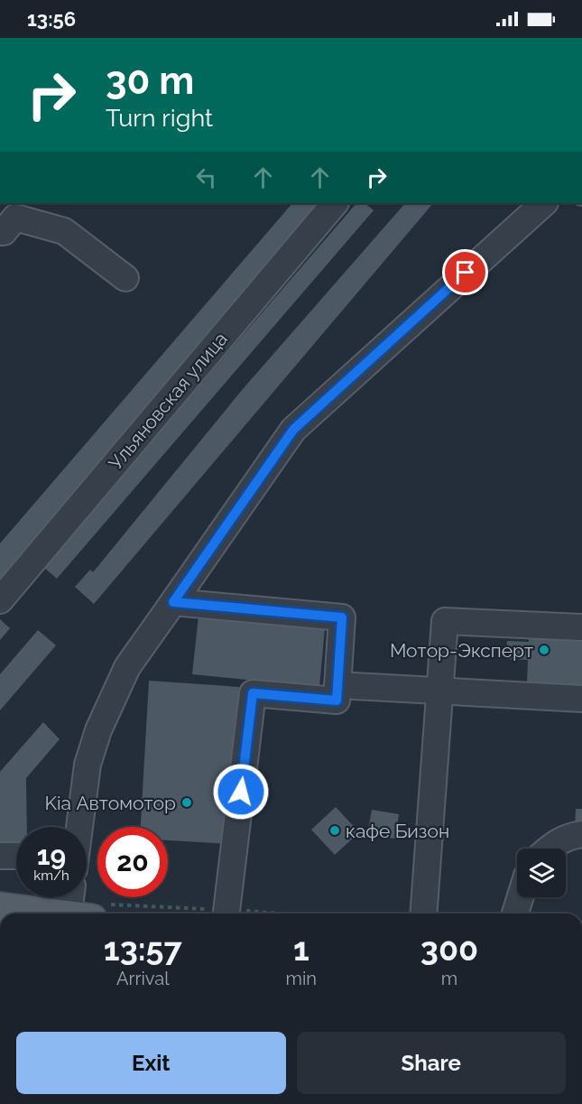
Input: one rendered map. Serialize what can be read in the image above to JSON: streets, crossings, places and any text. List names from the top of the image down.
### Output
{
  "streets": {
    "street": ["Ульяновская улица"]
  },
  "places": ["Мотор-Эксперт", "Kia Автомотор", "кафе Бизон"],
  "page": {
    "status": "13:56",
    "turn": ["30 m", "Turn right"],
    "speed": "19 km/h",
    "limit": "20",
    "eta": [
      "13:57",
      "Arrival",
      "1",
      "min",
      "300",
      "m"
    ],
    "buttons": ["Exit", "Share"]
  }
}
